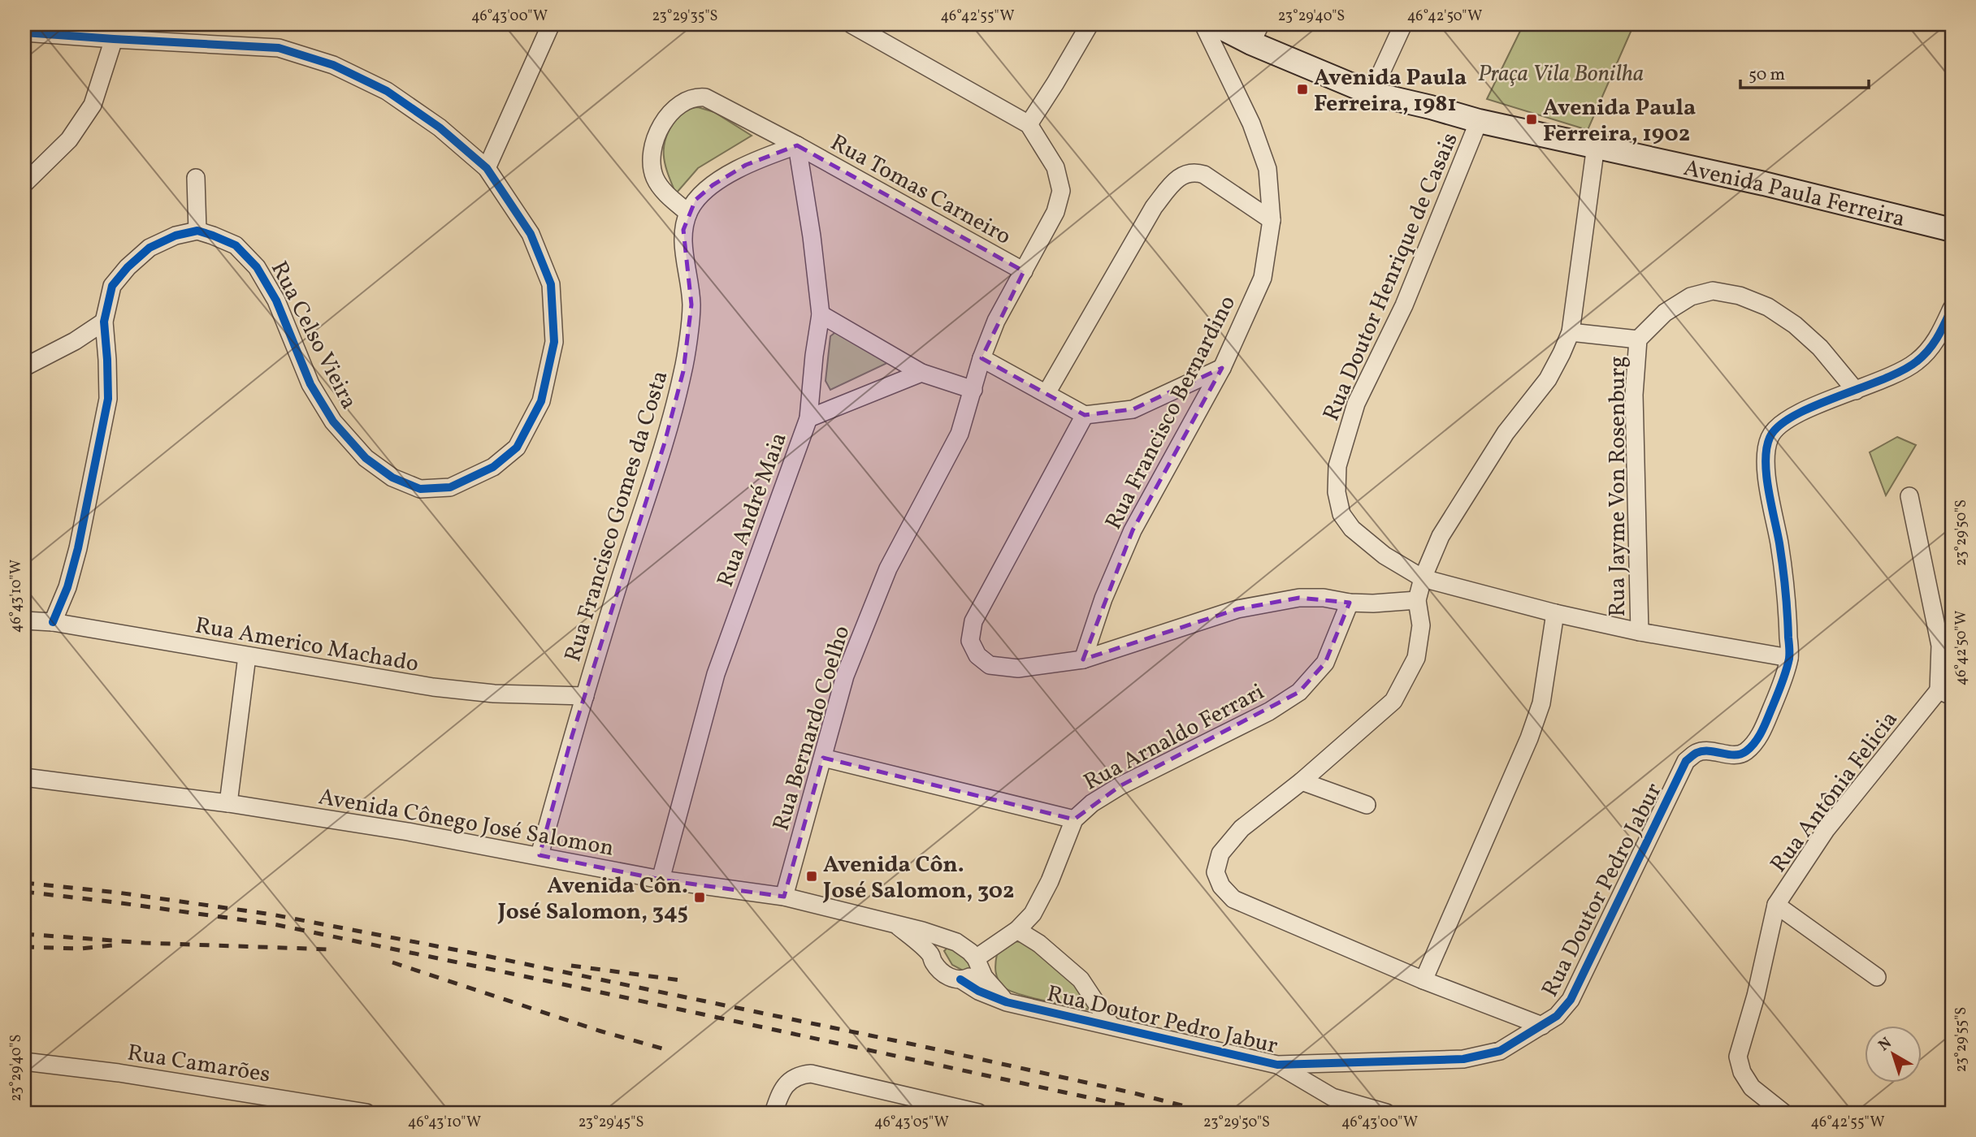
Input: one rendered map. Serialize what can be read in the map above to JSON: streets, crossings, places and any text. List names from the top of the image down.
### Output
{
  "streets": {
    "main road": ["Avenida Paula Ferreira"],
    "street": [
      "Rua Tomas Carneiro",
      "Rua Doutor Henrique de Casais",
      "Rua Celso Vieira",
      "Rua Francisco Bernardino",
      "Rua Jayme Von Rosenburg",
      "Rua André Maia",
      "Rua Francisco Gomes da Costa",
      "Rua Americo Machado",
      "Rua Bernardo Coelho",
      "Rua Arnaldo Ferrari",
      "Rua Antônia Felicia",
      "Avenida Cônego José Salomon",
      "Rua Doutor Pedro Jabur",
      "Rua Camarões"
    ]
  },
  "crossings": [
    ["Rua Tomas Carneiro", "Rua André Maia"],
    ["Rua Tomas Carneiro", "Rua Francisco Gomes da Costa"],
    ["Rua Tomas Carneiro", "Rua Bernardo Coelho"],
    ["Avenida Paula Ferreira", "Rua Doutor Henrique de Casais"],
    ["Rua Doutor Henrique de Casais", "Rua Jayme Von Rosenburg"],
    ["Rua Doutor Henrique de Casais", "Rua Doutor Pedro Jabur"],
    ["Rua André Maia", "Avenida Cônego José Salomon"],
    ["Rua Francisco Gomes da Costa", "Rua Americo Machado"],
    ["Rua Francisco Gomes da Costa", "Avenida Cônego José Salomon"],
    ["Rua Bernardo Coelho", "Avenida Cônego José Salomon"],
    ["Rua Arnaldo Ferrari", "Avenida Cônego José Salomon"],
    ["Rua Arnaldo Ferrari", "Rua Doutor Pedro Jabur"],
    ["Avenida Cônego José Salomon", "Rua Doutor Pedro Jabur"]
  ],
  "parks": ["Praça Vila Bonilha"],
  "places": {
    "transit": [
      "Avenida Paula Ferreira, 1981",
      "Avenida Paula Ferreira, 1902",
      "Avenida Côn. José Salomon, 302",
      "Avenida Côn. José Salomon, 345"
    ]
  },
  "scale_bar": "50 m",
  "north": "top left",
  "coordinates": [
    "46°43'00\"W",
    "23°29'35\"S",
    "46°42'55\"W",
    "23°29'40\"S",
    "46°42'50\"W",
    "23°29'50\"S",
    "46°43'10\"W",
    "23°29'55\"S",
    "23°29'45\"S",
    "46°43'05\"W"
  ]
}
